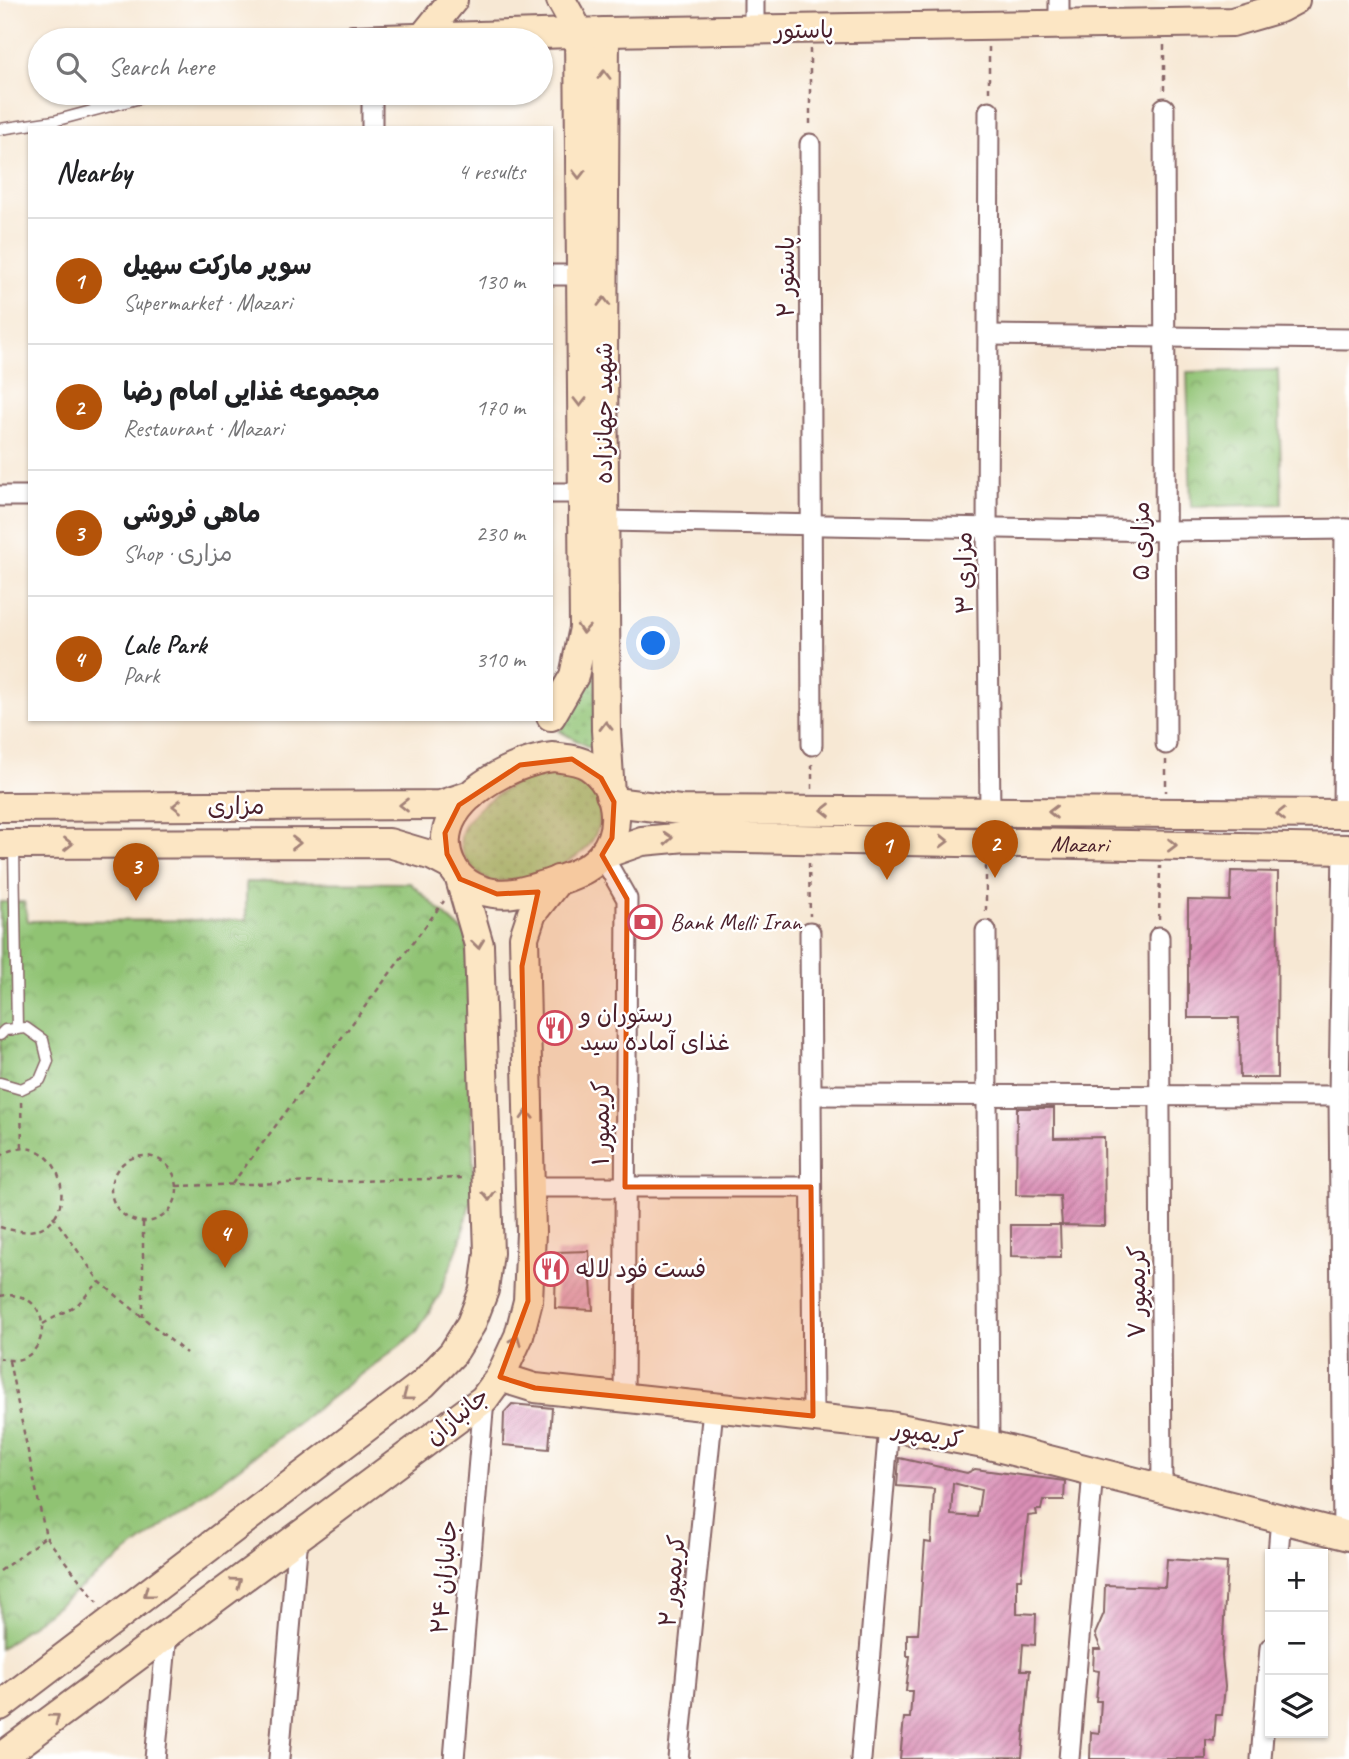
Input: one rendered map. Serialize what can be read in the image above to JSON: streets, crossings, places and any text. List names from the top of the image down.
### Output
{
  "streets": {
    "main road": [
      "پاستور",
      "شهید جهانزاده",
      "مزاری",
      "Mazari",
      "جانبازان",
      "کریمپور"
    ],
    "street": [
      "پاستور ۲",
      "مزاری ۵",
      "مزاری ۳",
      "کریمپور ۱",
      "کریمپور ۷",
      "جانبازان ۲۴",
      "کریمپور ۲"
    ]
  },
  "crossings": [
    ["پاستور", "شهید جهانزاده"],
    ["شهید جهانزاده", "مزاری"],
    ["شهید جهانزاده", "Mazari"],
    ["شهید جهانزاده", "کریمپور ۱"],
    ["شهید جهانزاده", "جانبازان"],
    ["مزاری ۳", "Mazari"],
    ["مزاری", "Mazari"],
    ["مزاری", "کریمپور ۱"],
    ["مزاری", "جانبازان"],
    ["Mazari", "کریمپور ۱"],
    ["Mazari", "جانبازان"],
    ["کریمپور ۱", "جانبازان"],
    ["کریمپور ۱", "کریمپور"],
    ["کریمپور ۷", "کریمپور"],
    ["جانبازان", "کریمپور"],
    ["جانبازان", "جانبازان ۲۴"],
    ["کریمپور", "جانبازان ۲۴"],
    ["کریمپور", "کریمپور ۲"]
  ],
  "places": {
    "bank": ["Bank Melli Iran"],
    "restaurant": ["رستوران و غذای آماده سید", "فست فود لاله"]
  },
  "page": {
    "search": "Search here",
    "heading": ["Nearby", "4 results"],
    "list": [
      {
        "mark": "1",
        "name": "سوپر مارکت سهیل",
        "note": "Supermarket · Mazari",
        "value": "130 m"
      },
      {
        "mark": "2",
        "name": "مجموعه غذایی امام رضا",
        "note": "Restaurant · Mazari",
        "value": "170 m"
      },
      {
        "mark": "3",
        "name": "ماهی فروشی",
        "note": "Shop · مزاری",
        "value": "230 m"
      },
      {
        "mark": "4",
        "name": "Lale Park",
        "note": "Park",
        "value": "310 m"
      }
    ],
    "pins": [
      "2",
      "1",
      "3",
      "4"
    ],
    "map_buttons": ["+", "−"]
  }
}
